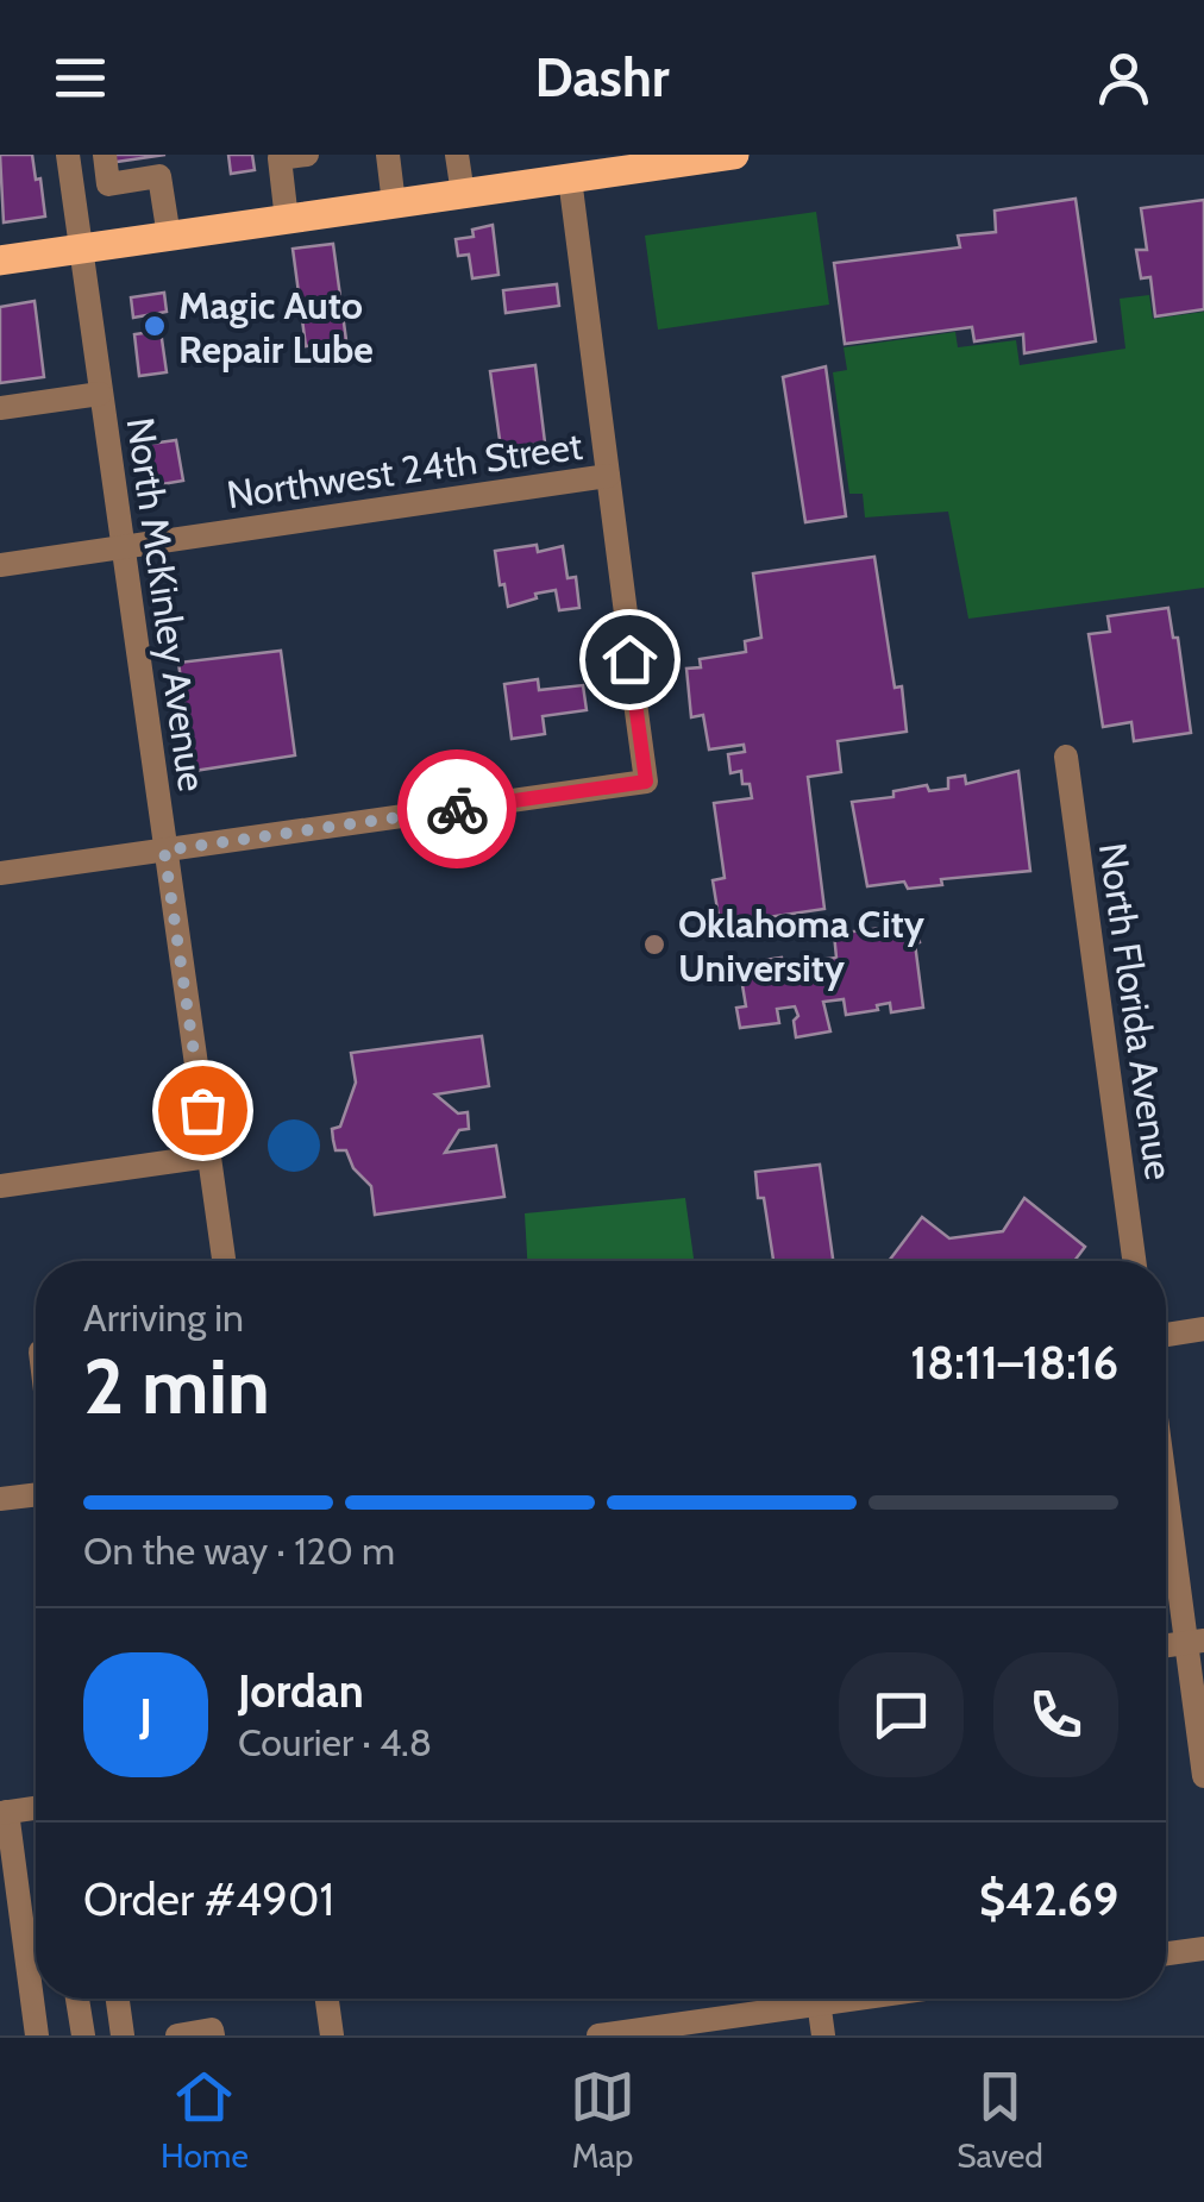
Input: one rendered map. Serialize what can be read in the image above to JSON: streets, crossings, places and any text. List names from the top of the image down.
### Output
{
  "streets": {
    "street": ["Northwest 24th Street", "North McKinley Avenue", "North Florida Avenue"]
  },
  "crossings": [
    ["Northwest 24th Street", "North McKinley Avenue"]
  ],
  "places": ["Magic Auto Repair Lube", "Oklahoma City University"],
  "page": {
    "header": "Dashr",
    "heading": ["2 min", "Arriving in", "18:11–18:16"],
    "panel": [
      "Jordan",
      "Courier · 4.8",
      "Order #4901",
      "$42.69"
    ],
    "bar": "On the way · 120 m",
    "round": "J",
    "tabs": ["Home", "Map", "Saved"]
  }
}
